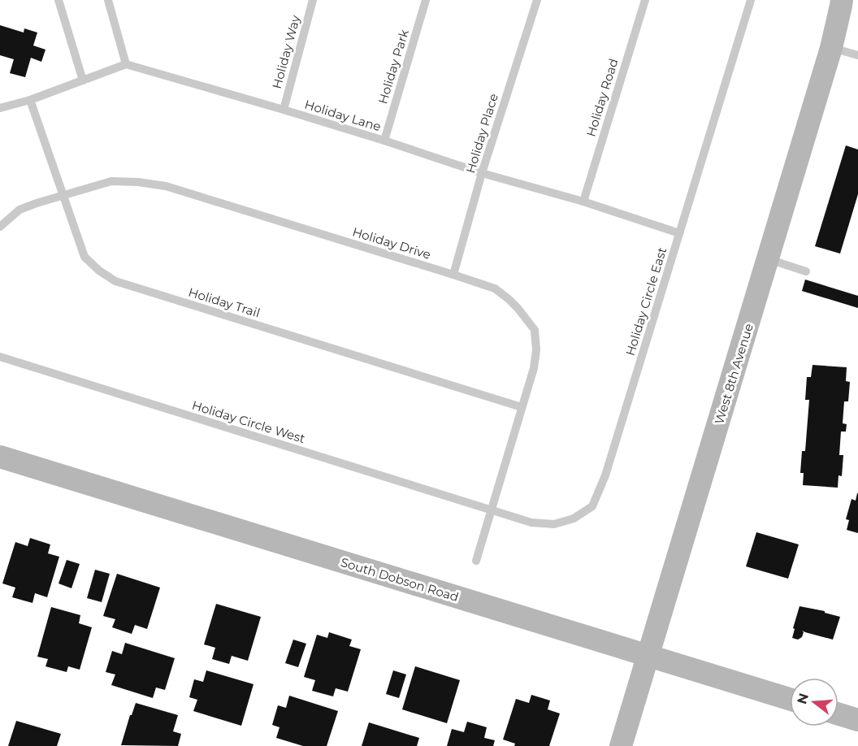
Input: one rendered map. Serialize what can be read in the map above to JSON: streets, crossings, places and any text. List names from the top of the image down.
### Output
{
  "streets": {
    "main road": ["West 8th Avenue", "South Dobson Road"],
    "lane": [
      "Holiday Way",
      "Holiday Park",
      "Holiday Road",
      "Holiday Lane",
      "Holiday Place",
      "Holiday Drive",
      "Holiday Circle East",
      "Holiday Trail",
      "Holiday Circle West"
    ]
  },
  "crossings": [
    ["Holiday Way", "Holiday Lane"],
    ["Holiday Park", "Holiday Lane"],
    ["Holiday Road", "Holiday Lane"],
    ["Holiday Lane", "Holiday Place"],
    ["Holiday Lane", "Holiday Circle East"],
    ["Holiday Place", "Holiday Drive"],
    ["Holiday Drive", "Holiday Circle East"],
    ["Holiday Drive", "Holiday Trail"],
    ["Holiday Drive", "Holiday Circle West"],
    ["Holiday Circle East", "Holiday Circle West"],
    ["West 8th Avenue", "South Dobson Road"]
  ],
  "north": "left"
}
